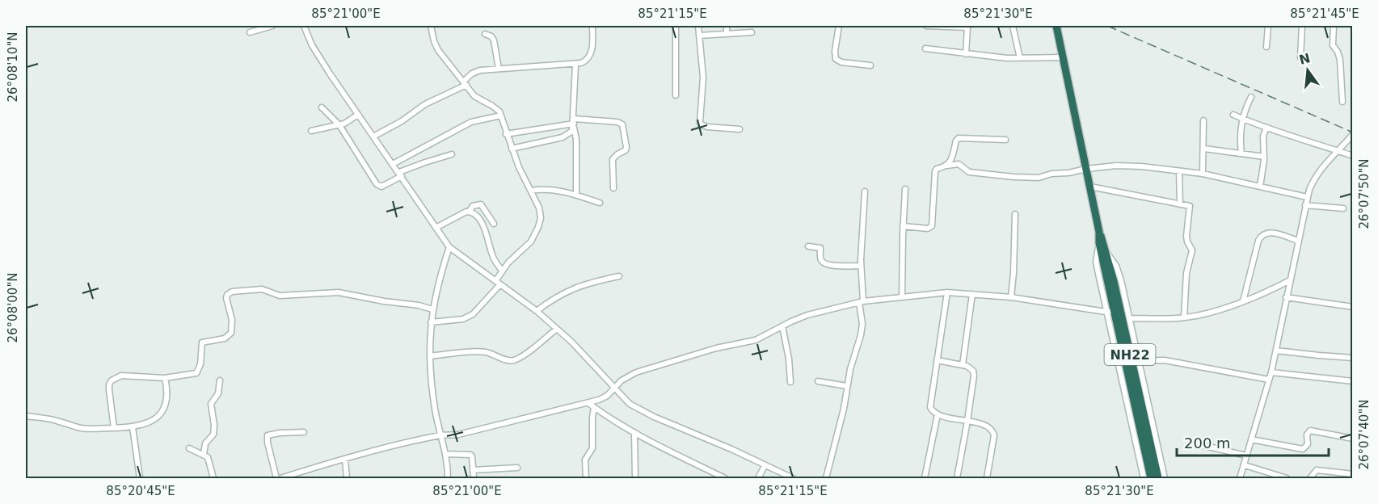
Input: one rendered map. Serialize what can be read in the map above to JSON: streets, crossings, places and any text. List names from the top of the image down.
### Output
{
  "streets": {
    "highway": ["NH22"]
  },
  "scale_bar": "200 m",
  "north": "top",
  "coordinates": [
    "85°21'00\"E",
    "85°21'15\"E",
    "85°21'30\"E",
    "85°21'45\"E",
    "26°08'10\"N",
    "26°07'50\"N",
    "26°08'00\"N",
    "26°07'40\"N",
    "85°20'45\"E"
  ]
}
